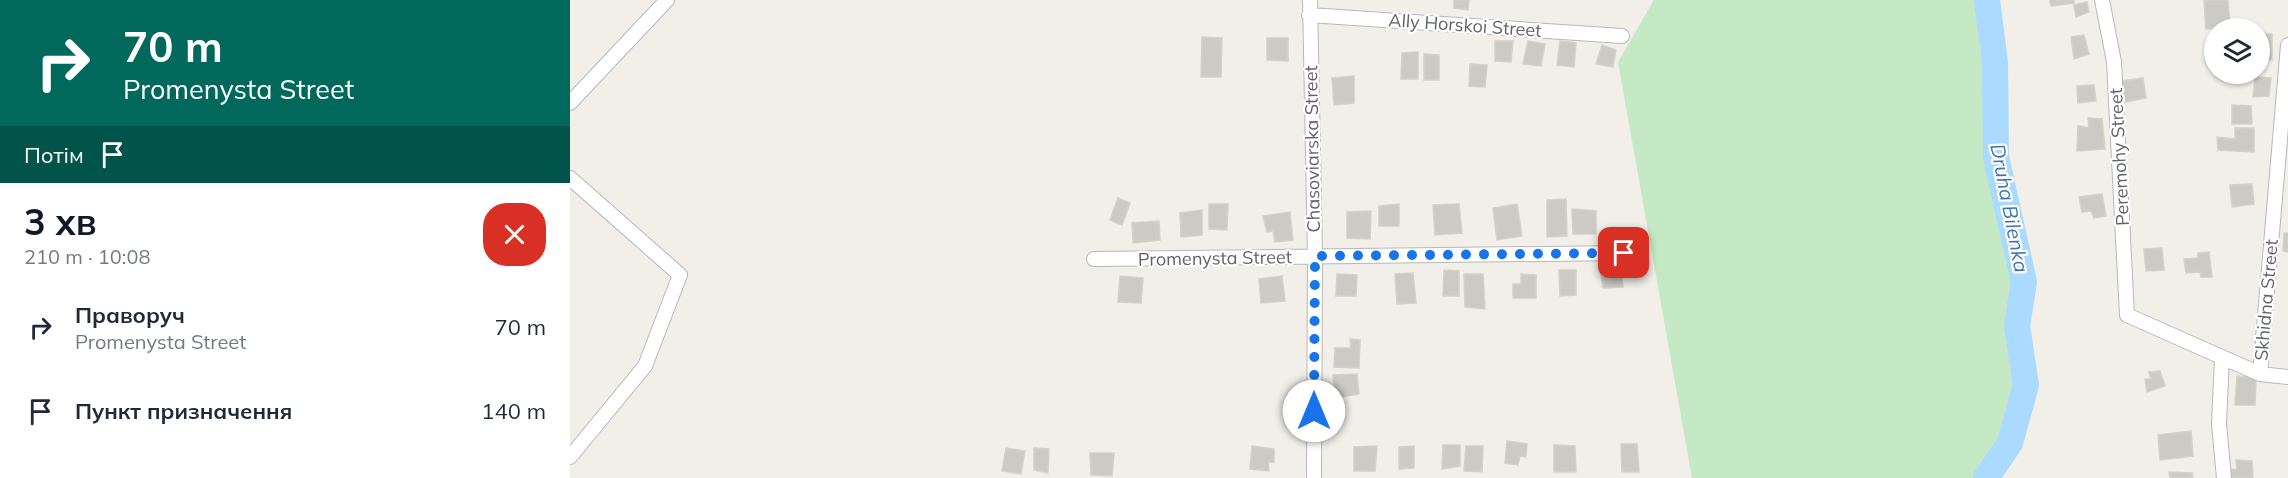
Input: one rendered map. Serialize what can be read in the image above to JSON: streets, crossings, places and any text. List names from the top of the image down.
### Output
{
  "streets": {
    "street": [
      "Ally Horskoi Street",
      "Chasoviarska Street",
      "Peremohy Street",
      "Promenysta Street",
      "Skhidna Street"
    ]
  },
  "crossings": [
    ["Ally Horskoi Street", "Chasoviarska Street"],
    ["Chasoviarska Street", "Promenysta Street"]
  ],
  "water": ["Druha Bilenka"],
  "page": {
    "turn": ["70 m", "Promenysta Street"],
    "then": "Потім",
    "heading": ["3 хв", "210 m · 10:08"],
    "list": [
      {
        "name": "Праворуч",
        "note": "Promenysta Street",
        "value": "70 m"
      },
      {
        "name": "Пункт призначення",
        "value": "140 m"
      }
    ]
  }
}
